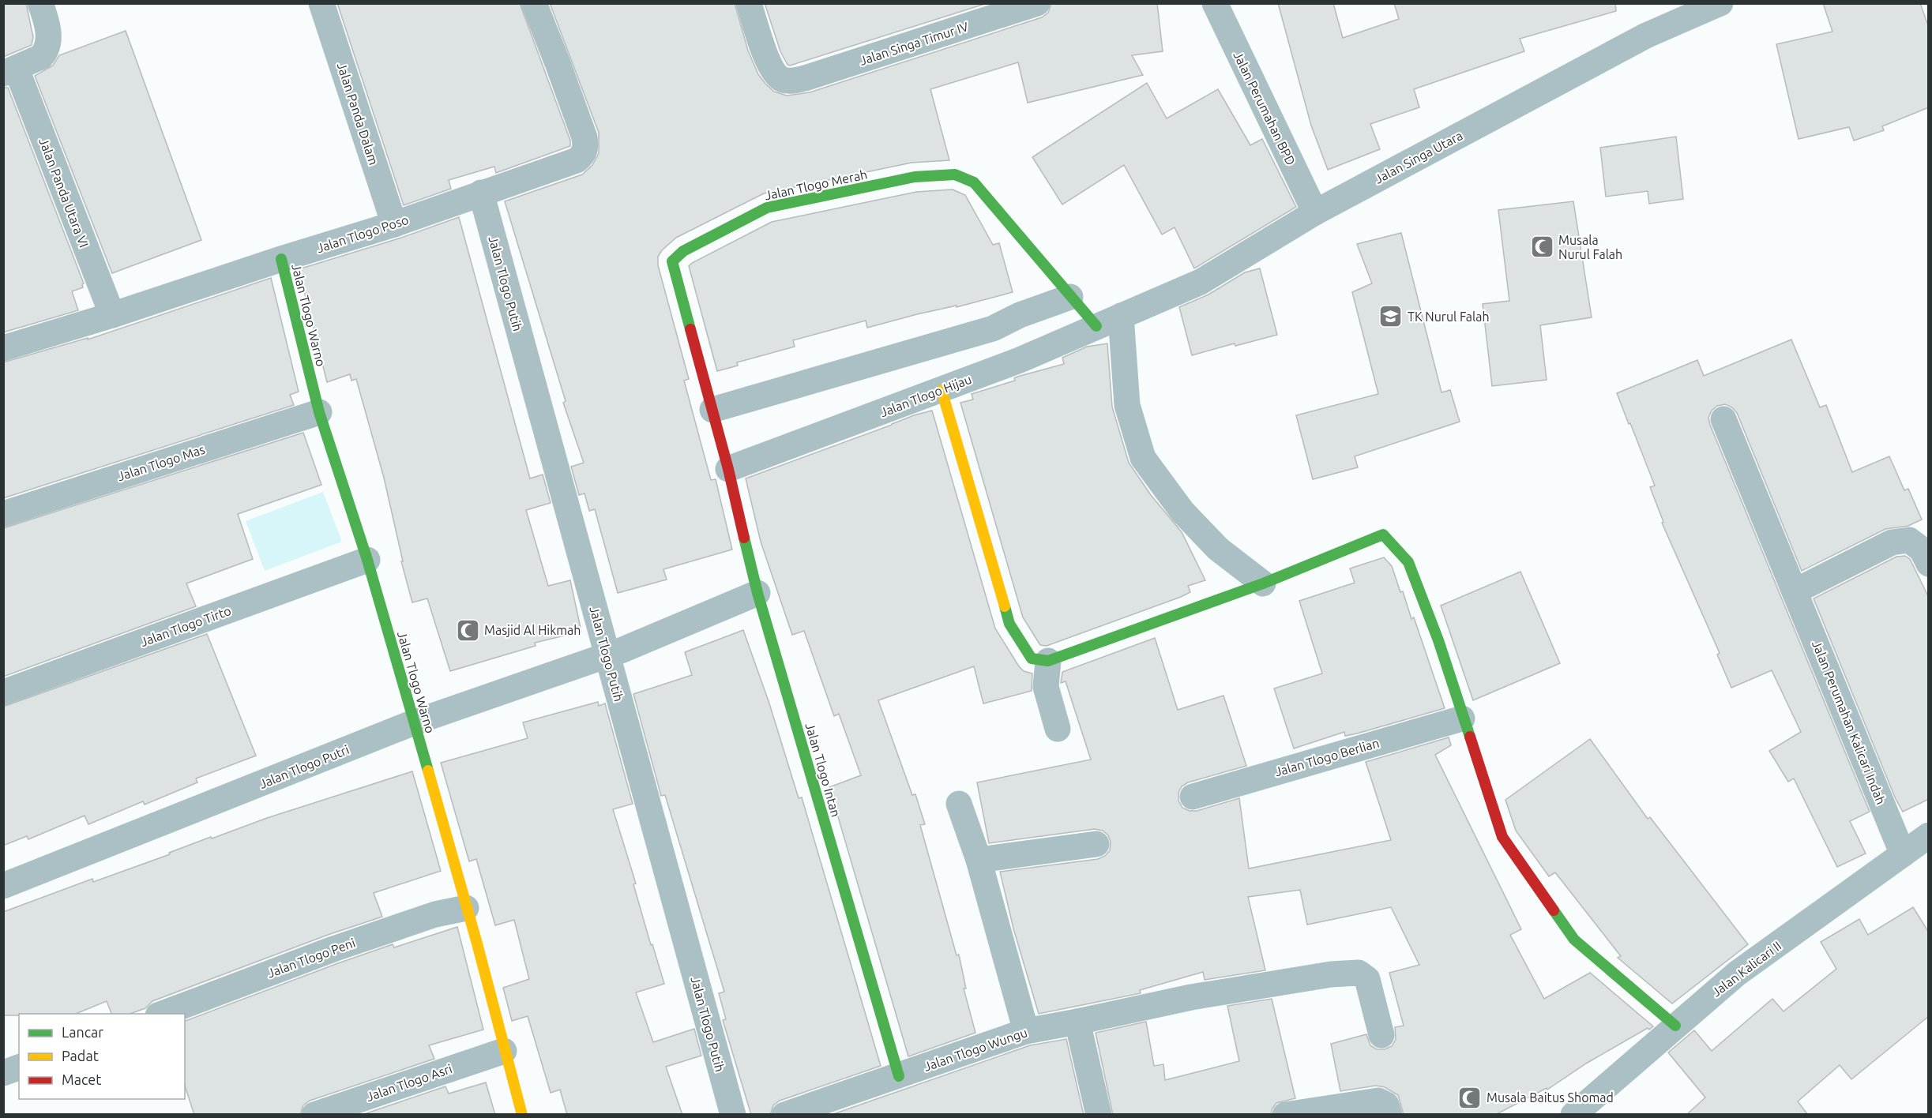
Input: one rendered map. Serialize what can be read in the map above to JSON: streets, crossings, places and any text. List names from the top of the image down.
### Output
{
  "streets": {
    "street": [
      "Jalan Singa Timur IV",
      "Jalan Perumahan BPD",
      "Jalan Panda Dalam",
      "Jalan Singa Utara",
      "Jalan Tlogo Merah",
      "Jalan Panda Utara VI",
      "Jalan Tlogo Poso",
      "Jalan Tlogo Putih",
      "Jalan Tlogo Warno",
      "Jalan Tlogo Hijau",
      "Jalan Tlogo Mas",
      "Jalan Tlogo Tirto",
      "Jalan Perumahan Kalicari Indah",
      "Jalan Tlogo Berlian",
      "Jalan Tlogo Putri",
      "Jalan Tlogo Intan",
      "Jalan Tlogo Peni",
      "Jalan Kalicari II",
      "Jalan Tlogo Wungu",
      "Jalan Tlogo Asri"
    ]
  },
  "crossings": [
    ["Jalan Perumahan BPD", "Jalan Singa Utara"],
    ["Jalan Panda Dalam", "Jalan Tlogo Poso"],
    ["Jalan Singa Utara", "Jalan Tlogo Hijau"],
    ["Jalan Tlogo Merah", "Jalan Tlogo Hijau"],
    ["Jalan Tlogo Merah", "Jalan Tlogo Intan"],
    ["Jalan Panda Utara VI", "Jalan Tlogo Poso"],
    ["Jalan Tlogo Poso", "Jalan Tlogo Putih"],
    ["Jalan Tlogo Poso", "Jalan Tlogo Warno"],
    ["Jalan Tlogo Putih", "Jalan Tlogo Putri"],
    ["Jalan Tlogo Warno", "Jalan Tlogo Mas"],
    ["Jalan Tlogo Warno", "Jalan Tlogo Tirto"],
    ["Jalan Tlogo Warno", "Jalan Tlogo Putri"],
    ["Jalan Tlogo Warno", "Jalan Tlogo Peni"],
    ["Jalan Tlogo Warno", "Jalan Tlogo Asri"],
    ["Jalan Tlogo Hijau", "Jalan Tlogo Intan"],
    ["Jalan Perumahan Kalicari Indah", "Jalan Kalicari II"],
    ["Jalan Tlogo Putri", "Jalan Tlogo Intan"],
    ["Jalan Tlogo Intan", "Jalan Tlogo Wungu"]
  ],
  "places": {
    "mosque": ["Musala Nurul Falah", "Masjid Al Hikmah", "Musala Baitus Shomad"],
    "school or university": ["TK Nurul Falah"]
  },
  "legend": ["Lancar", "Padat", "Macet"]
}
